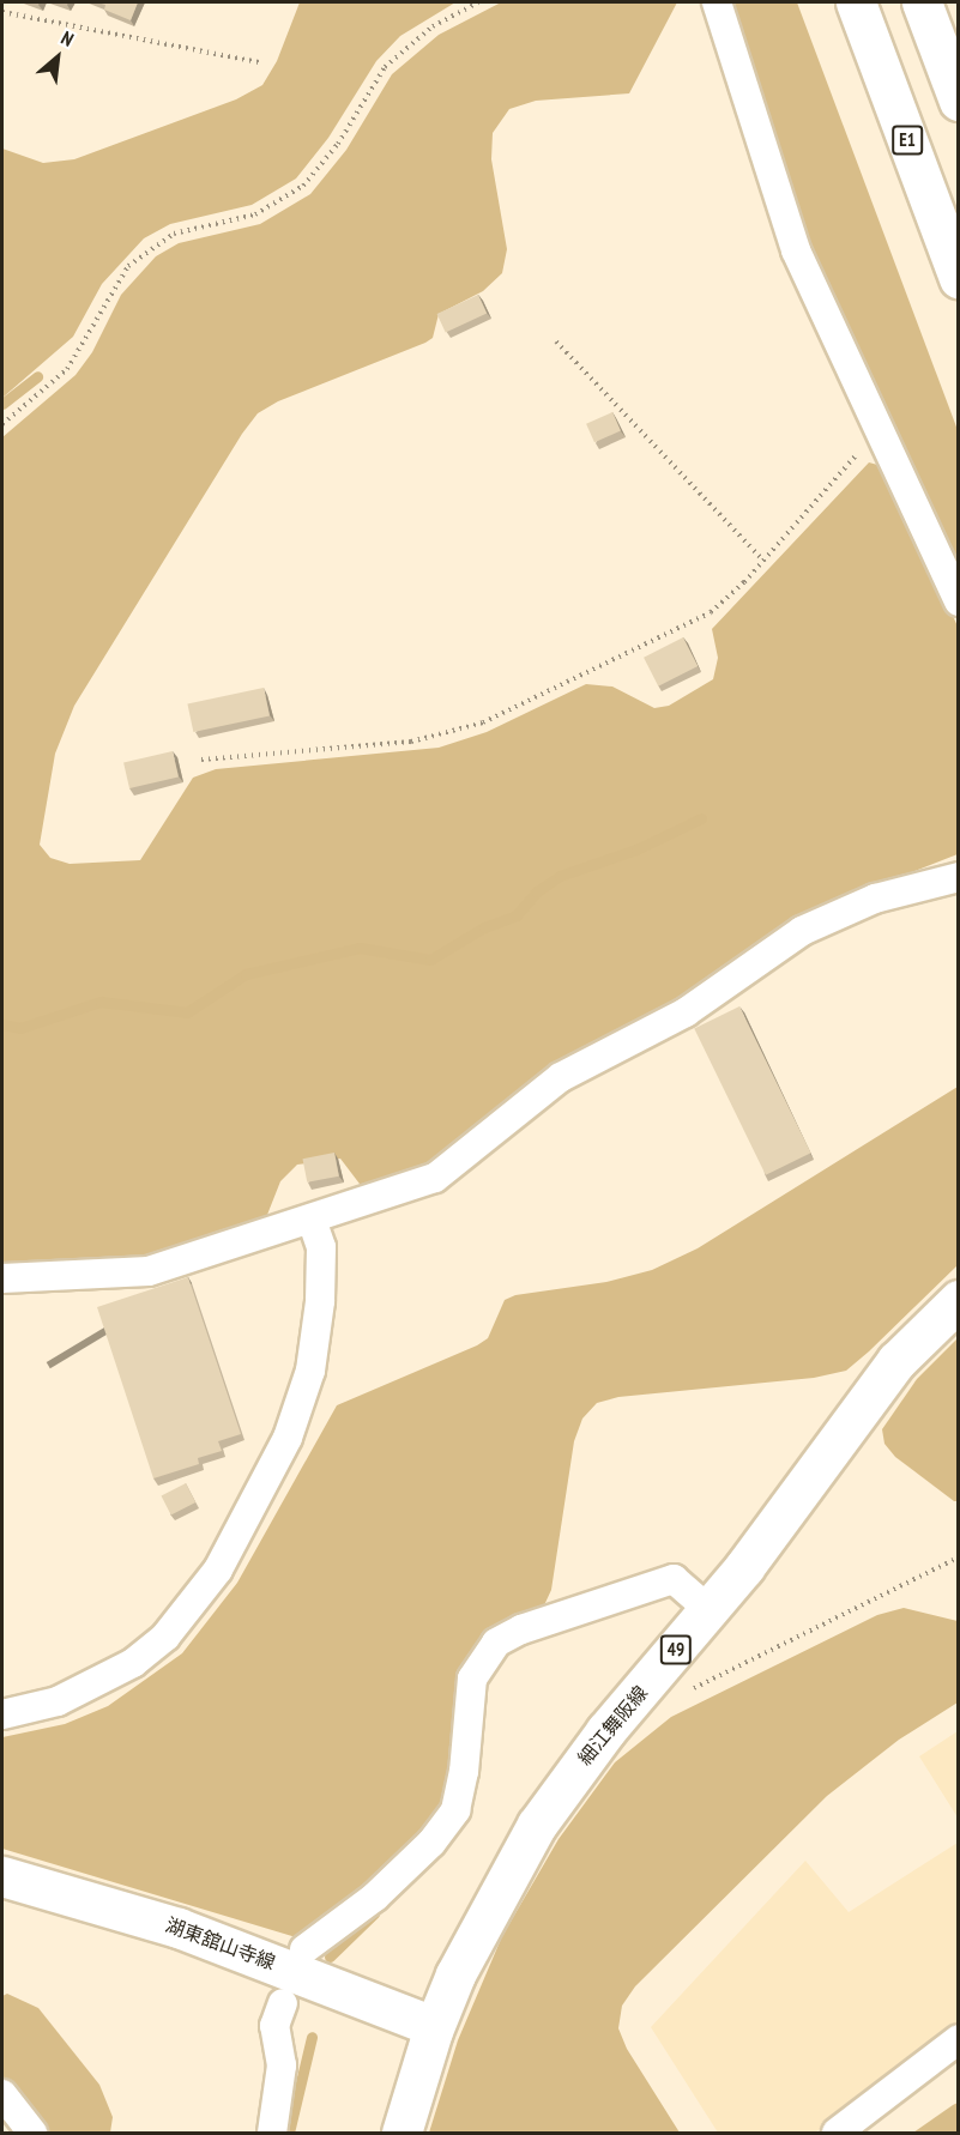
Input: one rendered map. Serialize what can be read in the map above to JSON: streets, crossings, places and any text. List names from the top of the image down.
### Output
{
  "streets": {
    "main road": [
      "E1",
      "49",
      "細江舞阪線",
      "湖東舘山寺線"
    ]
  },
  "crossings": [
    ["細江舞阪線", "湖東舘山寺線"]
  ],
  "north": "top right"
}
